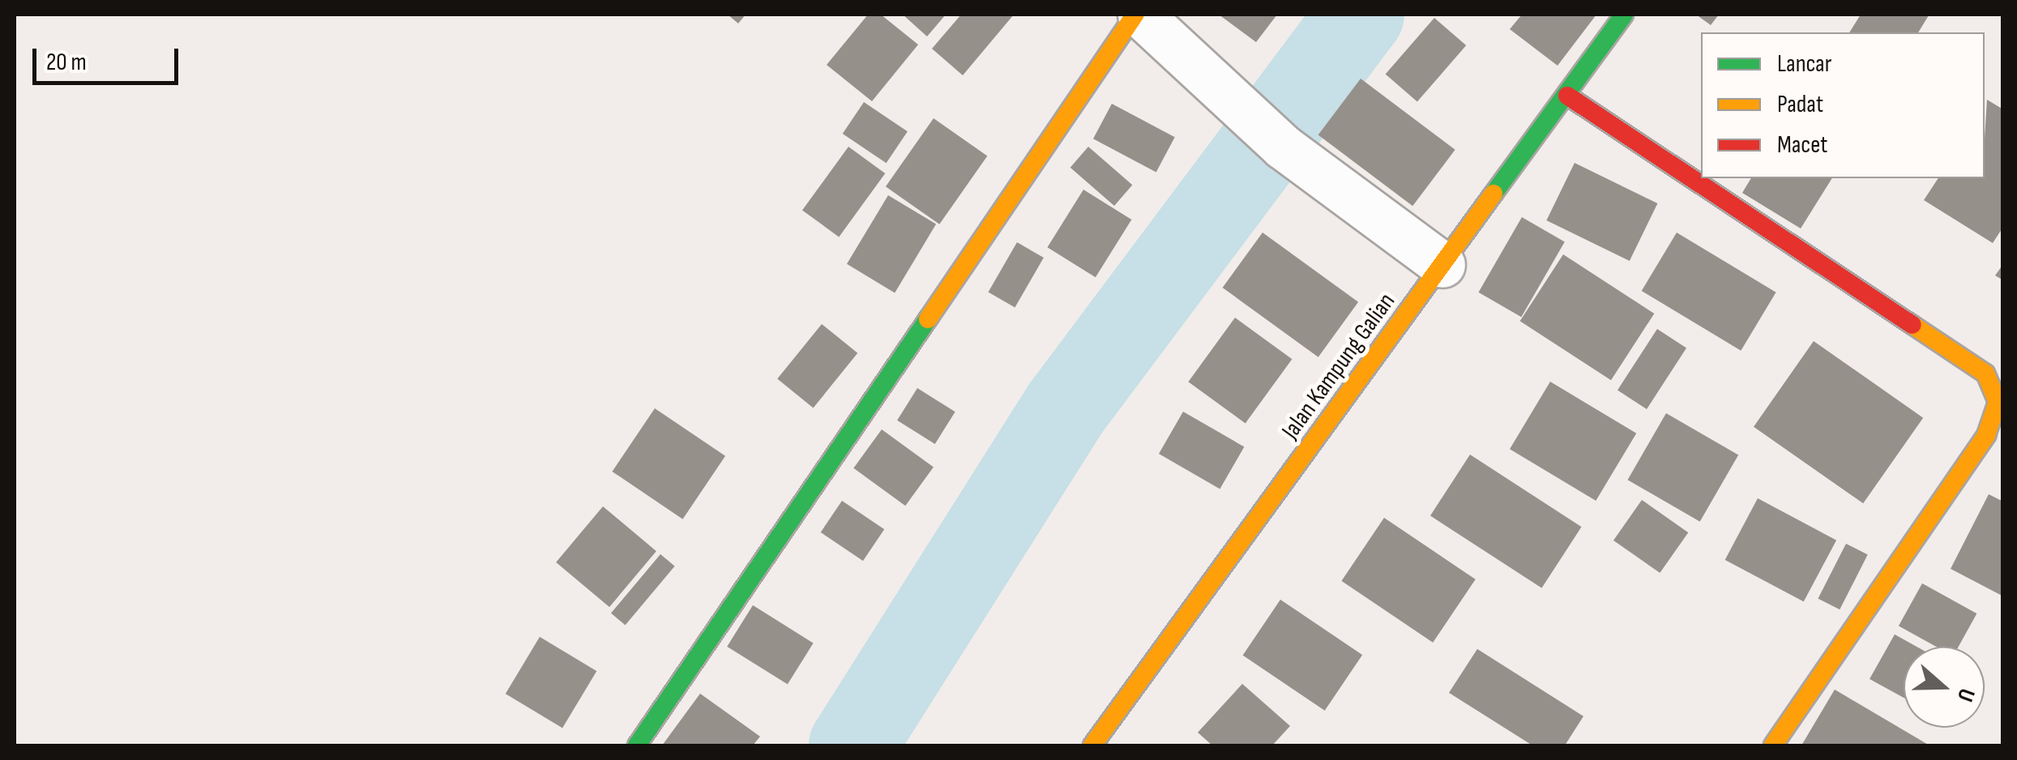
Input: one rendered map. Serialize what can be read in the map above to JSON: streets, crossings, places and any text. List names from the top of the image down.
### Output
{
  "streets": {
    "street": ["Jalan Kampung Galian"]
  },
  "legend": ["Lancar", "Padat", "Macet"],
  "scale_bar": "20 m",
  "north": "right"
}
